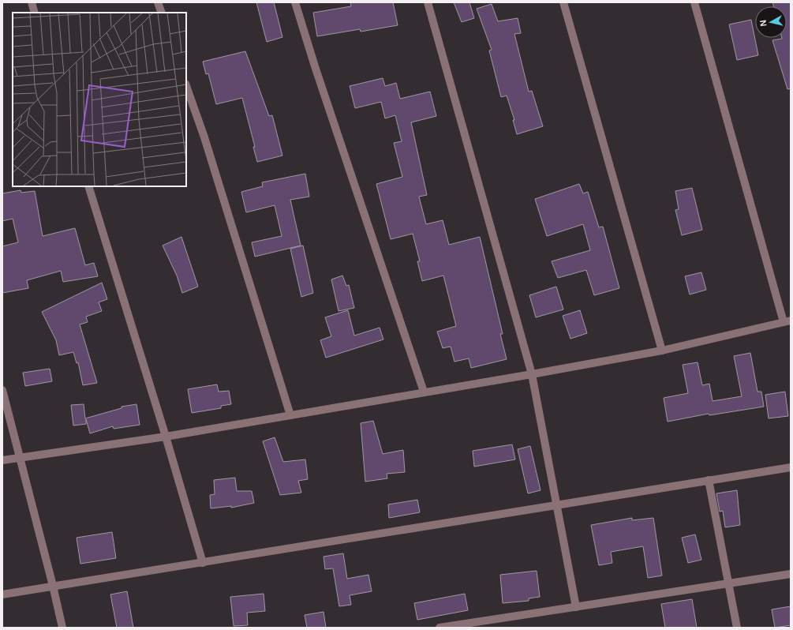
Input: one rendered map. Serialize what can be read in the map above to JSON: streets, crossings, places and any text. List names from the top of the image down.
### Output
{
  "north": "left"
}
